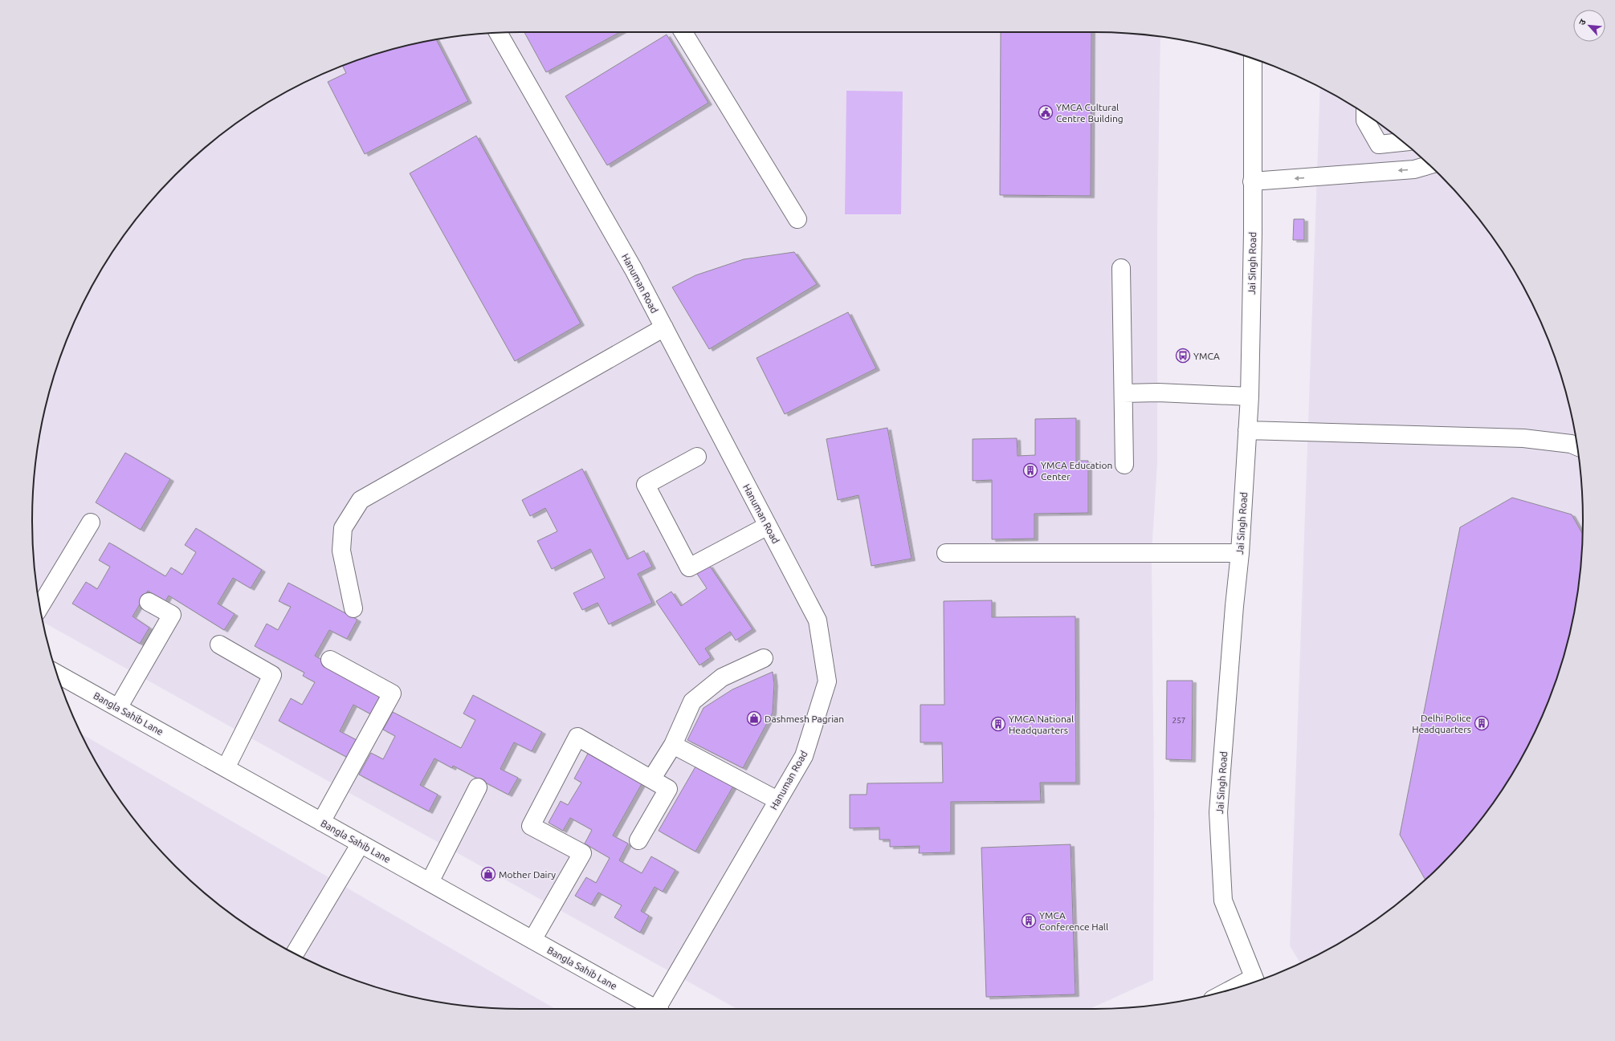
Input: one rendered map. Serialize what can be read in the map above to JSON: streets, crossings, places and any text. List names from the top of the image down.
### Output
{
  "streets": {
    "street": ["Jai Singh Road", "Hanuman Road", "Bangla Sahib Lane"]
  },
  "places": {
    "public building": ["YMCA Cultural Centre Building"],
    "bus stop": ["YMCA"],
    "building": [
      "YMCA Education Center",
      "Delhi Police Headquarters",
      "YMCA National Headquarters",
      "YMCA Conference Hall"
    ],
    "shop": ["Dashmesh Pagrian", "Mother Dairy"]
  },
  "house_numbers": ["257"],
  "north": "top left"
}
